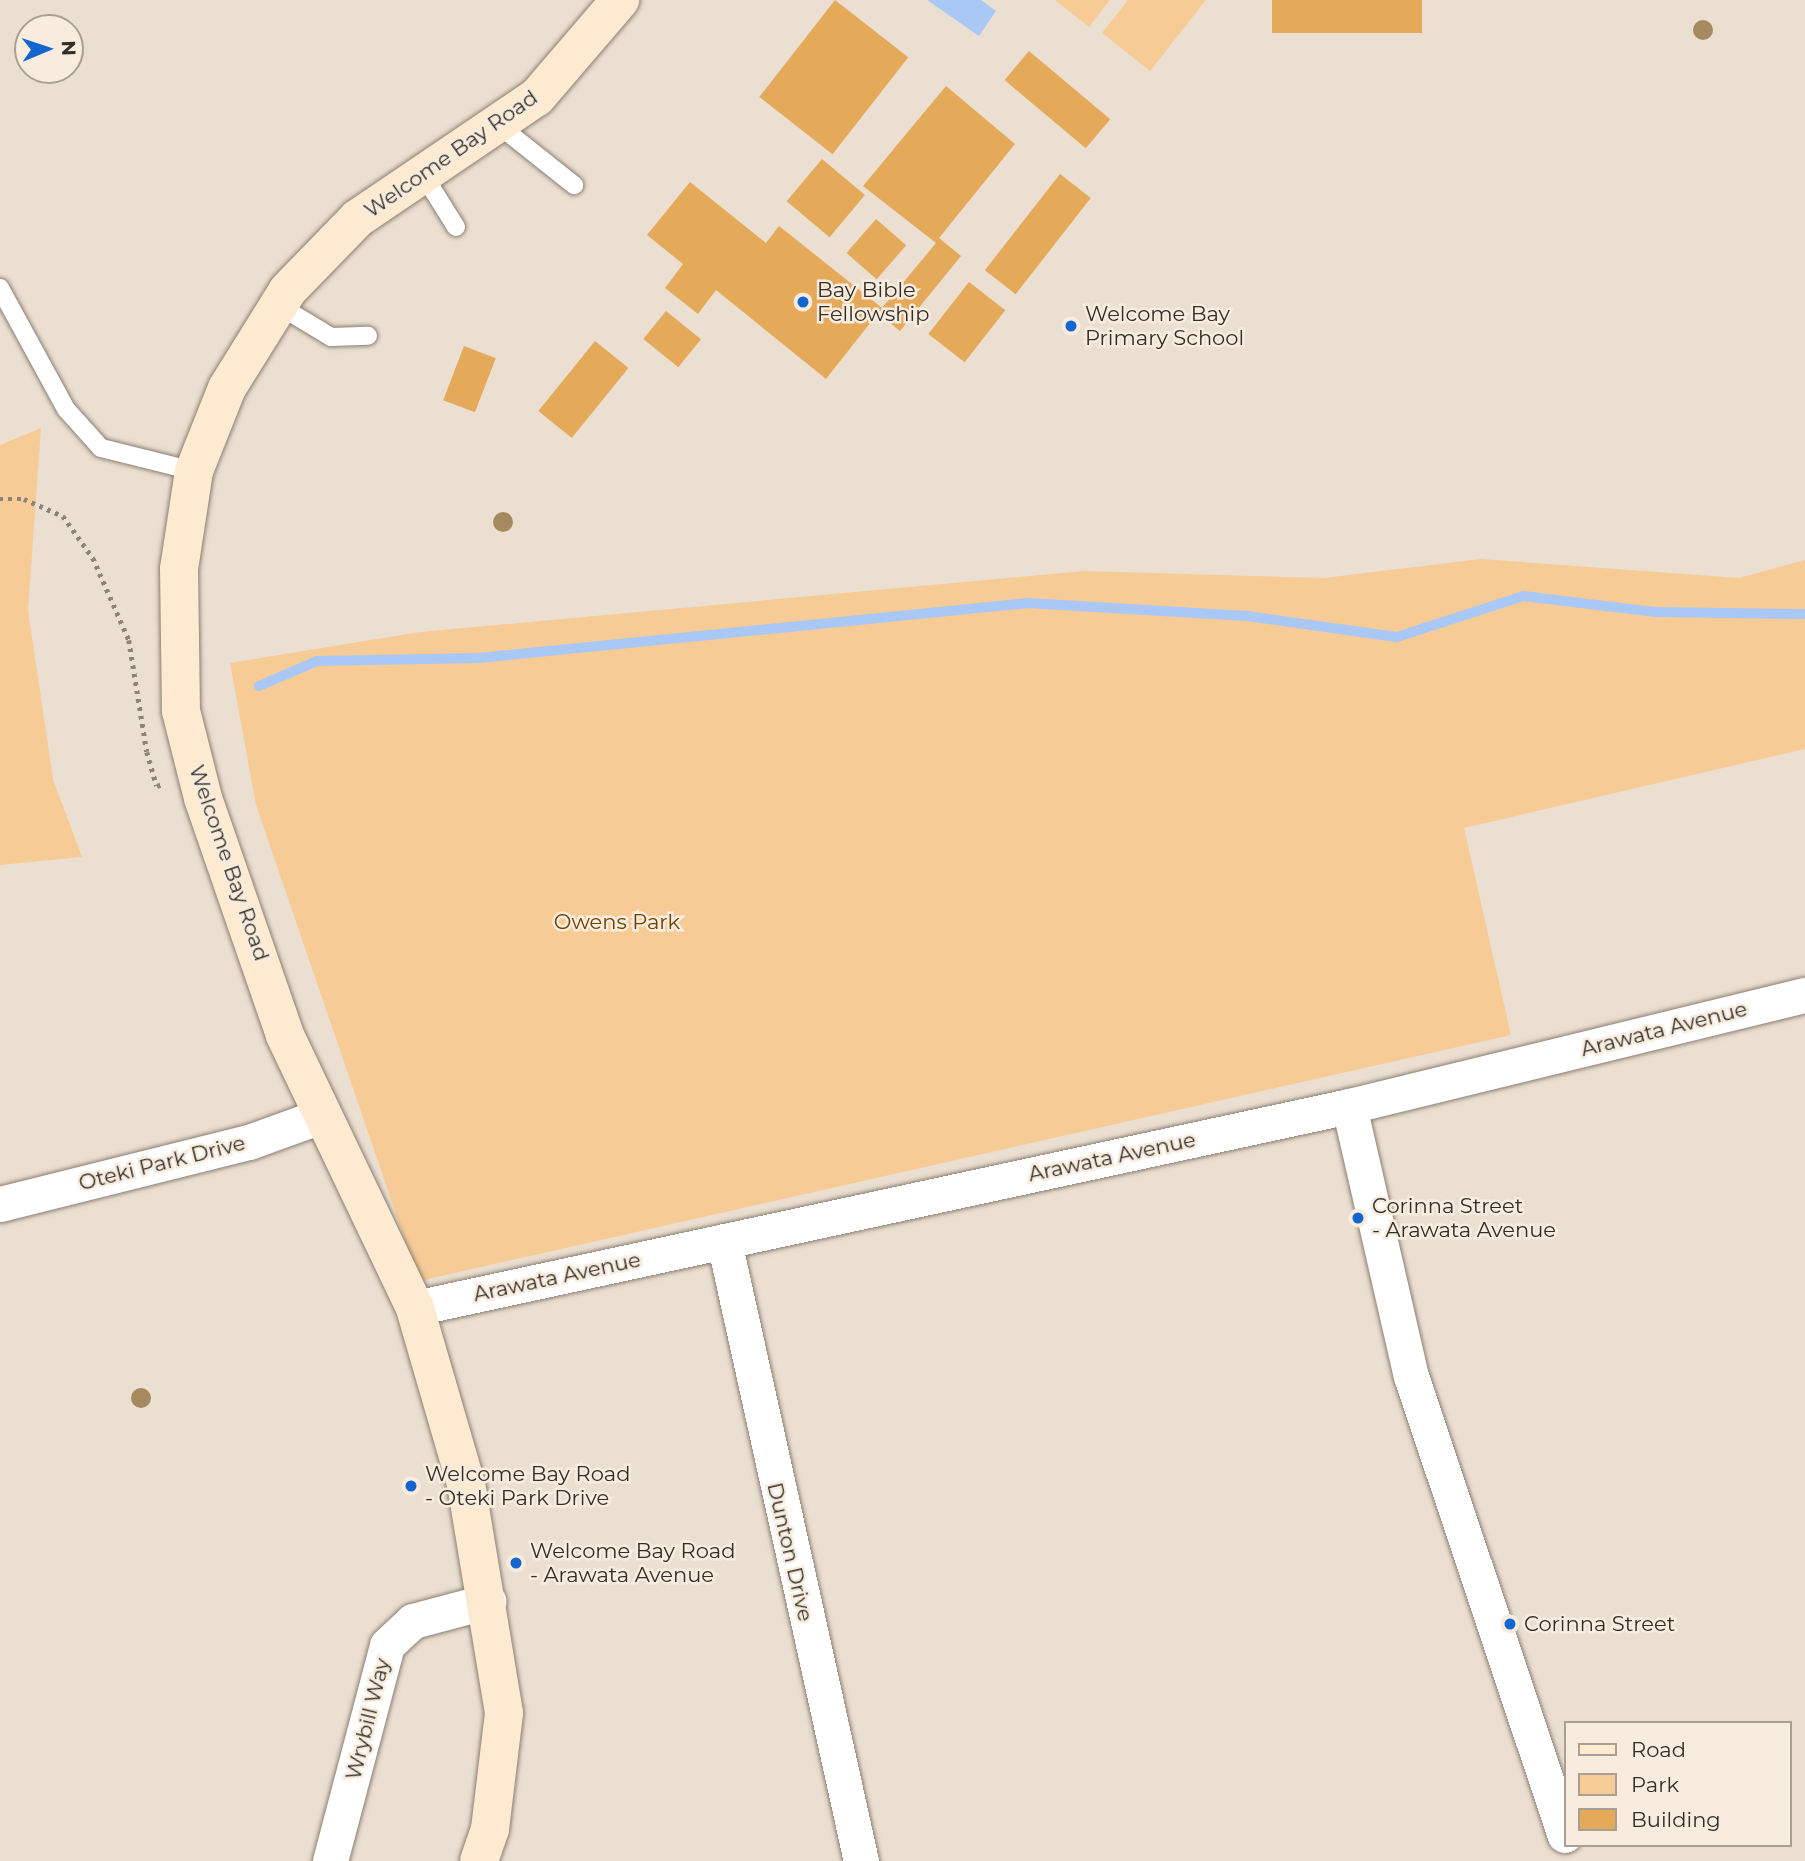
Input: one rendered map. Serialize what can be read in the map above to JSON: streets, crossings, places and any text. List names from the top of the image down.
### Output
{
  "streets": {
    "main road": ["Welcome Bay Road"],
    "street": [
      "Arawata Avenue",
      "Oteki Park Drive",
      "Dunton Drive",
      "Wrybill Way"
    ]
  },
  "crossings": [
    ["Welcome Bay Road", "Arawata Avenue"],
    ["Welcome Bay Road", "Oteki Park Drive"],
    ["Welcome Bay Road", "Wrybill Way"],
    ["Arawata Avenue", "Dunton Drive"]
  ],
  "parks": ["Owens Park"],
  "places": [
    "Bay Bible Fellowship",
    "Welcome Bay Primary School",
    "Corinna Street - Arawata Avenue",
    "Welcome Bay Road - Oteki Park Drive",
    "Welcome Bay Road - Arawata Avenue",
    "Corinna Street"
  ],
  "legend": ["Road", "Park", "Building"],
  "north": "right"
}
